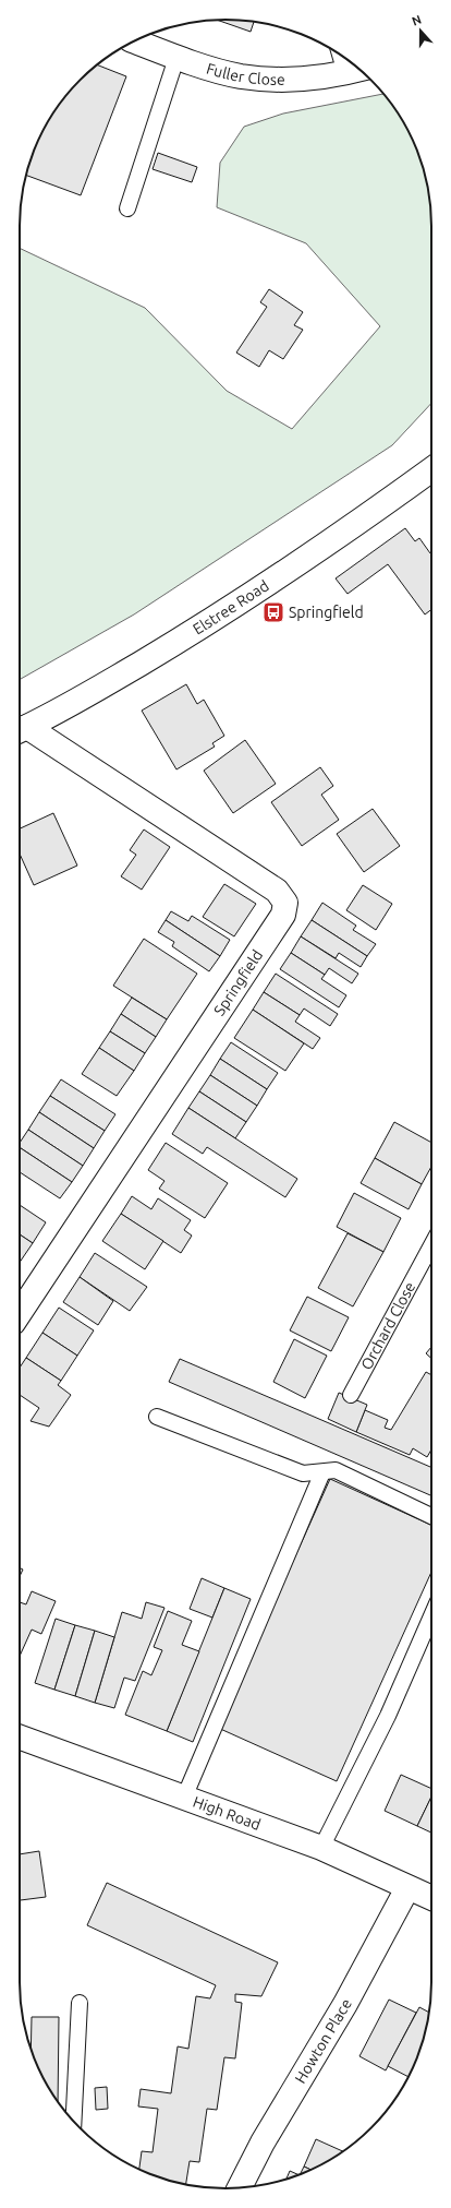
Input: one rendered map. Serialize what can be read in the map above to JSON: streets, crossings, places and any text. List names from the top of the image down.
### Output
{
  "streets": {
    "street": [
      "Fuller Close",
      "Elstree Road",
      "Springfield",
      "High Road",
      "Howton Place"
    ],
    "lane": ["Orchard Close"]
  },
  "crossings": [
    ["Elstree Road", "Springfield"],
    ["High Road", "Howton Place"]
  ],
  "places": {
    "bus stop": ["Springfield"]
  },
  "north": "top"
}
